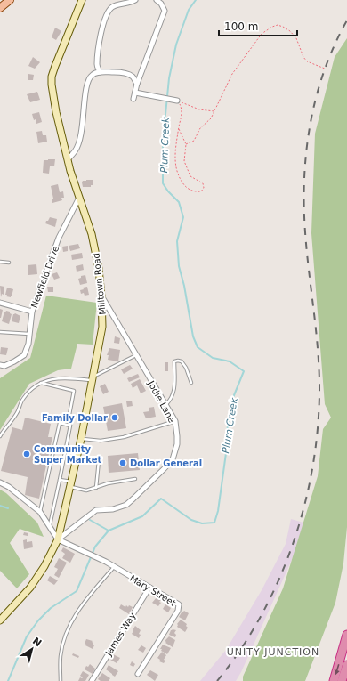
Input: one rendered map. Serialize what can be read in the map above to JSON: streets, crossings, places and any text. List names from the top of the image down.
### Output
{
  "streets": {
    "street": [
      "Newfield Drive",
      "Milltown Road",
      "Jodie Lane",
      "Mary Street",
      "James Way"
    ]
  },
  "crossings": [
    ["Newfield Drive", "Milltown Road"],
    ["Milltown Road", "Jodie Lane"],
    ["Milltown Road", "Mary Street"],
    ["Jodie Lane", "Mary Street"],
    ["Mary Street", "James Way"]
  ],
  "districts": ["UNITY JUNCTION"],
  "water": ["Plum Creek"],
  "places": ["Family Dollar", "Community Super Market", "Dollar General"],
  "scale_bar": "100 m",
  "north": "top right"
}
